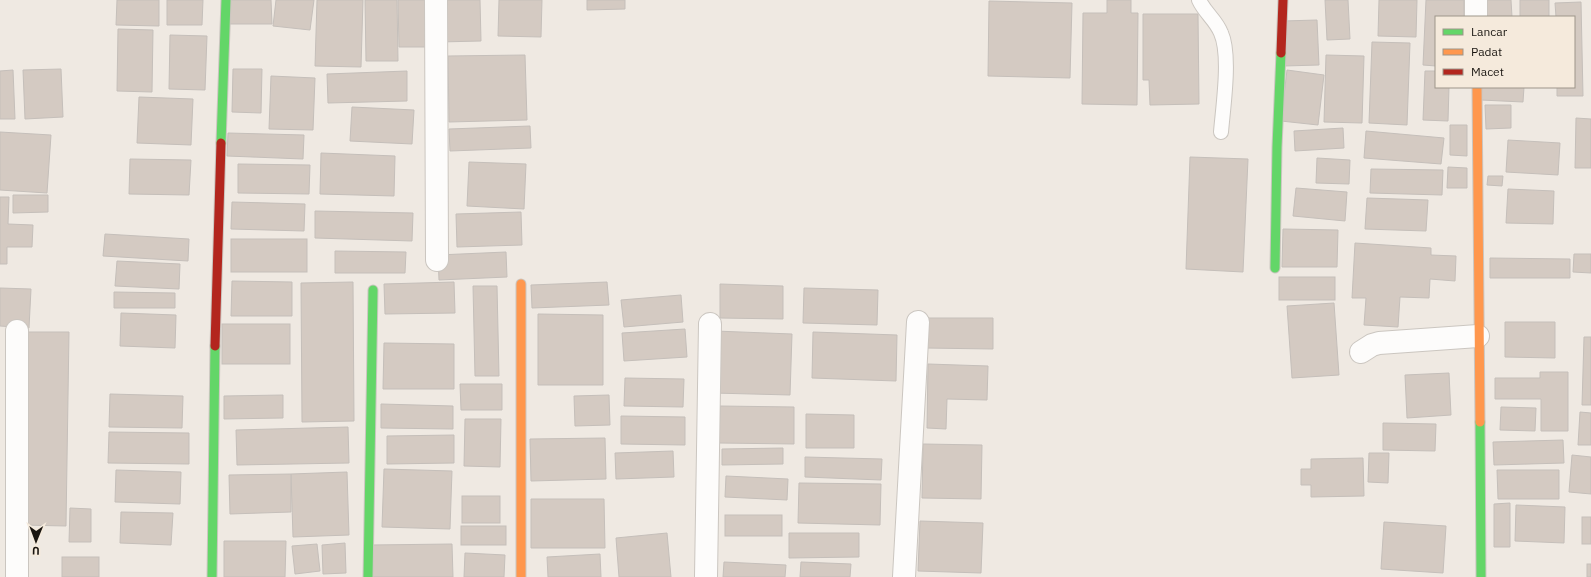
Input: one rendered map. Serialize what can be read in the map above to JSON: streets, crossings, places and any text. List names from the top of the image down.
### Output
{
  "legend": ["Lancar", "Padat", "Macet"],
  "north": "bottom"
}
